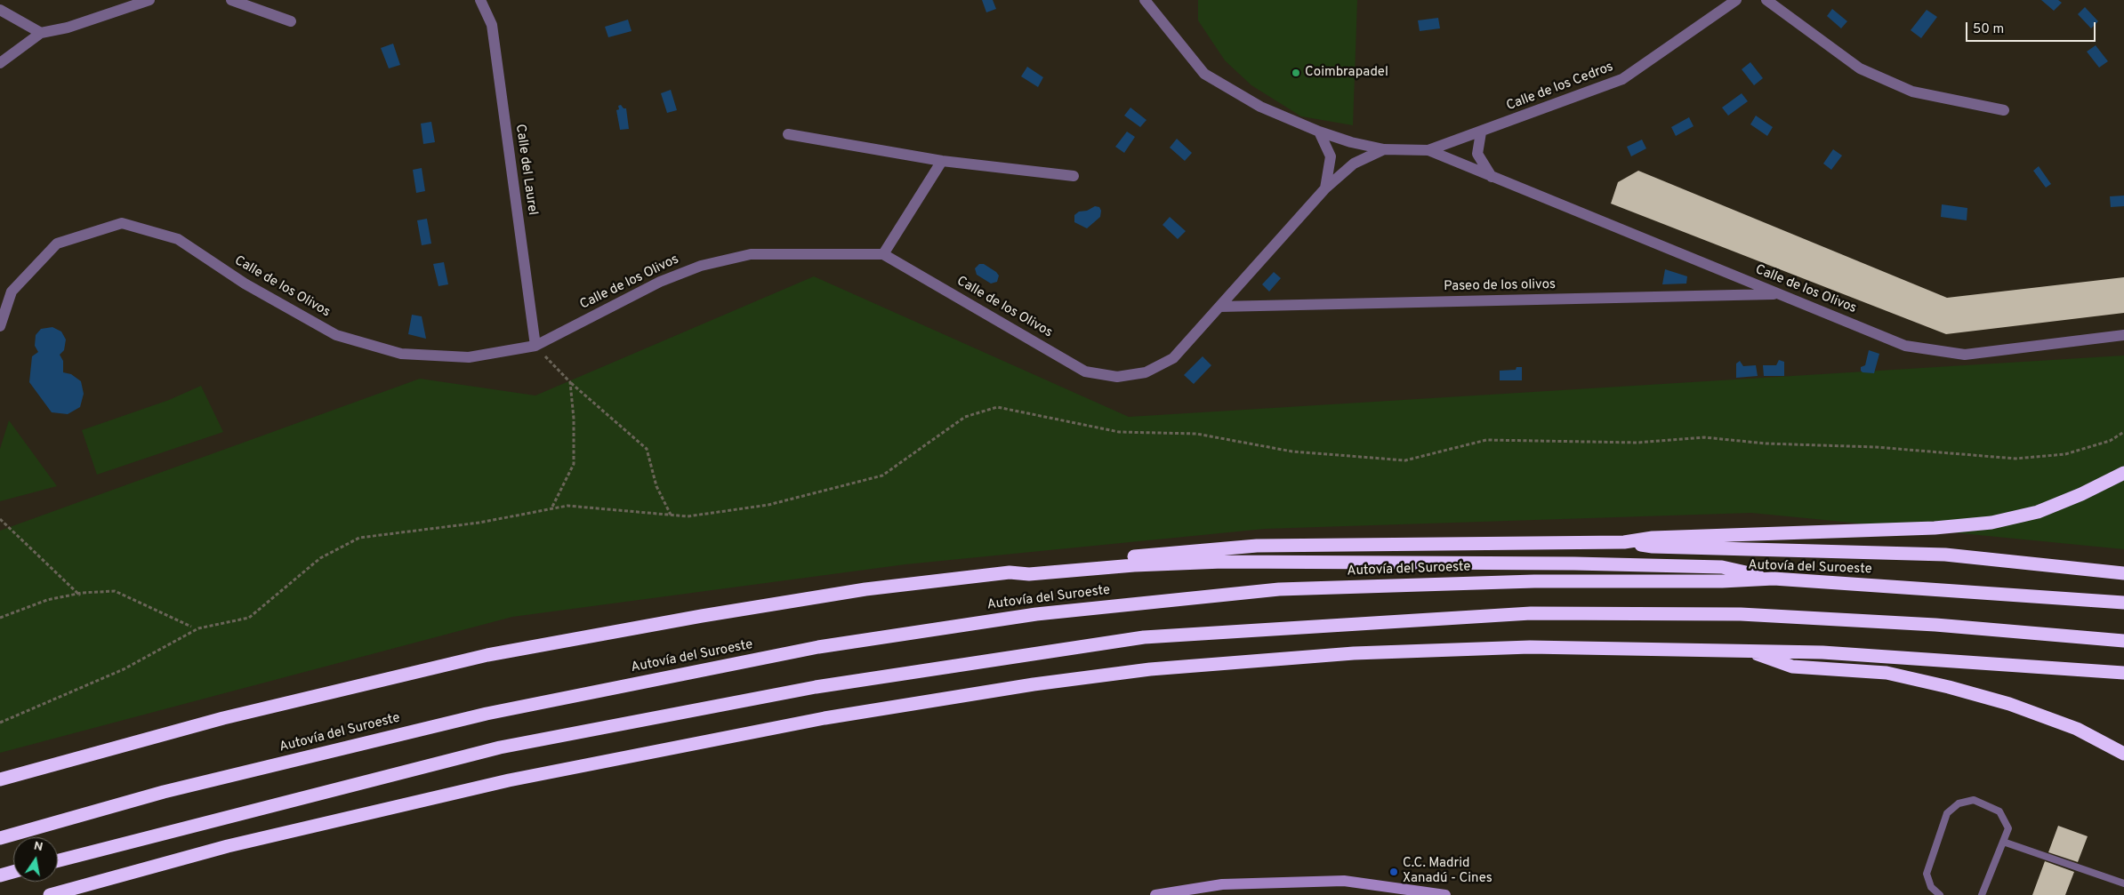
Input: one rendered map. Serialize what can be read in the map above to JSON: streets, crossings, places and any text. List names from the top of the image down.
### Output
{
  "streets": {
    "highway": ["Autovía del Suroeste"],
    "street": [
      "Calle de los Cedros",
      "Calle del Laurel",
      "Calle de los Olivos",
      "Paseo de los olivos"
    ]
  },
  "crossings": [
    ["Calle de los Cedros", "Calle de los Olivos"],
    ["Calle del Laurel", "Calle de los Olivos"],
    ["Calle de los Olivos", "Paseo de los olivos"]
  ],
  "places": ["Coimbrapadel", "C.C. Madrid Xanadú - Cines"],
  "scale_bar": "50 m",
  "north": "top"
}
